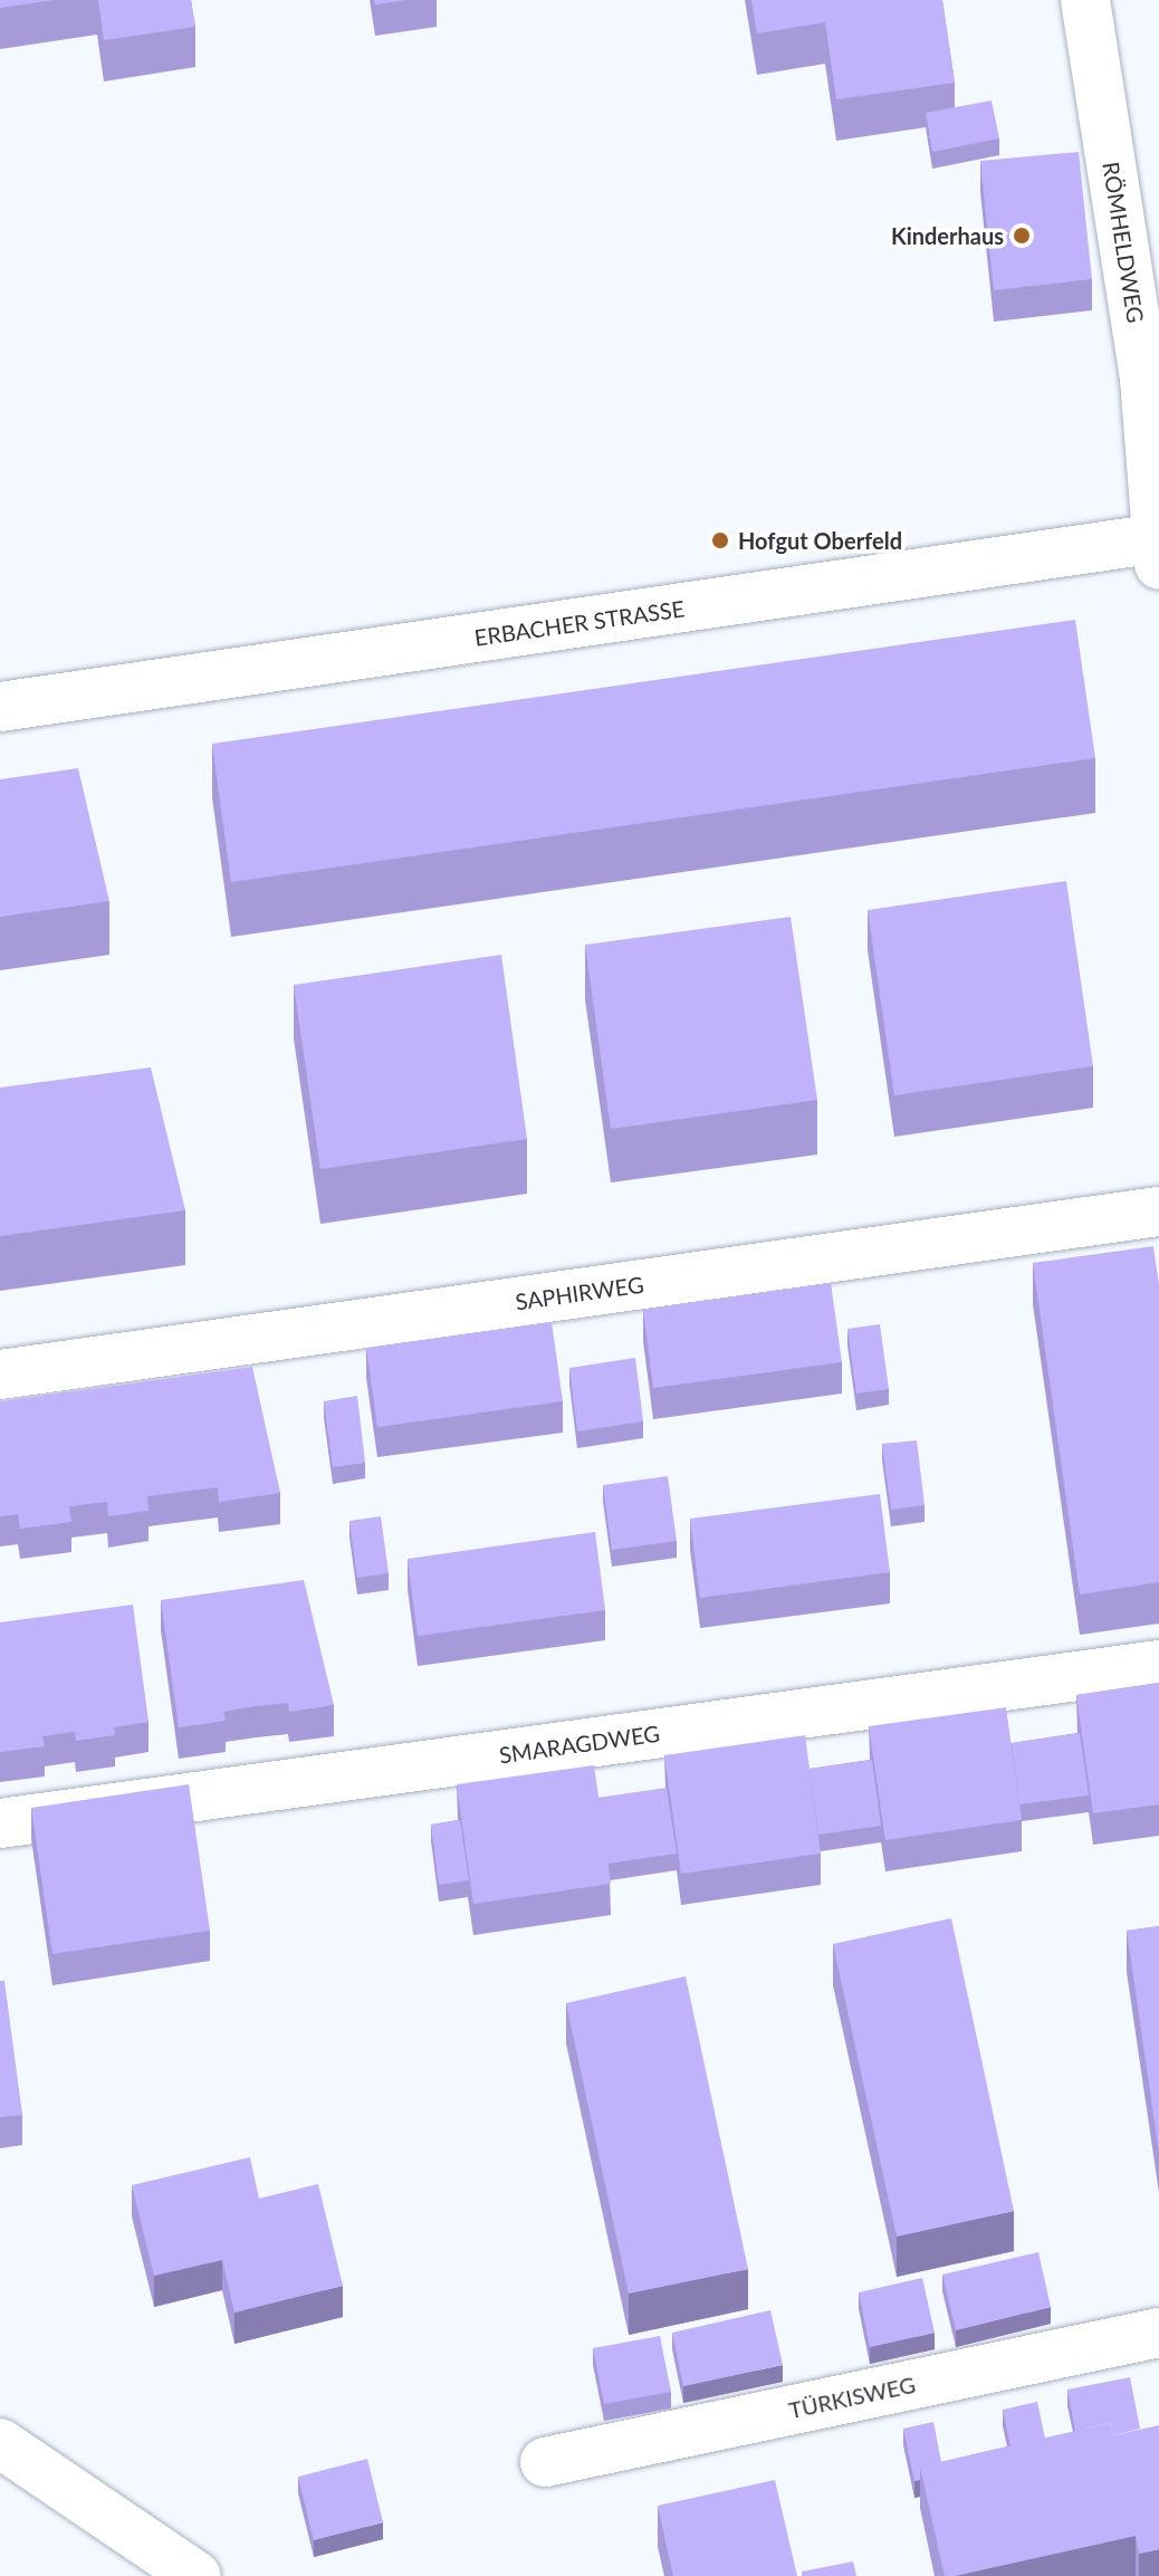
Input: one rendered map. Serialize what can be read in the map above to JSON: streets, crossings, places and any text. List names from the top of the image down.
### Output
{
  "streets": {
    "street": [
      "RÖMHELDWEG",
      "ERBACHER STRASSE",
      "SAPHIRWEG",
      "SMARAGDWEG",
      "TÜRKISWEG"
    ]
  },
  "crossings": [
    ["RÖMHELDWEG", "ERBACHER STRASSE"]
  ],
  "places": ["Kinderhaus", "Hofgut Oberfeld"]
}
